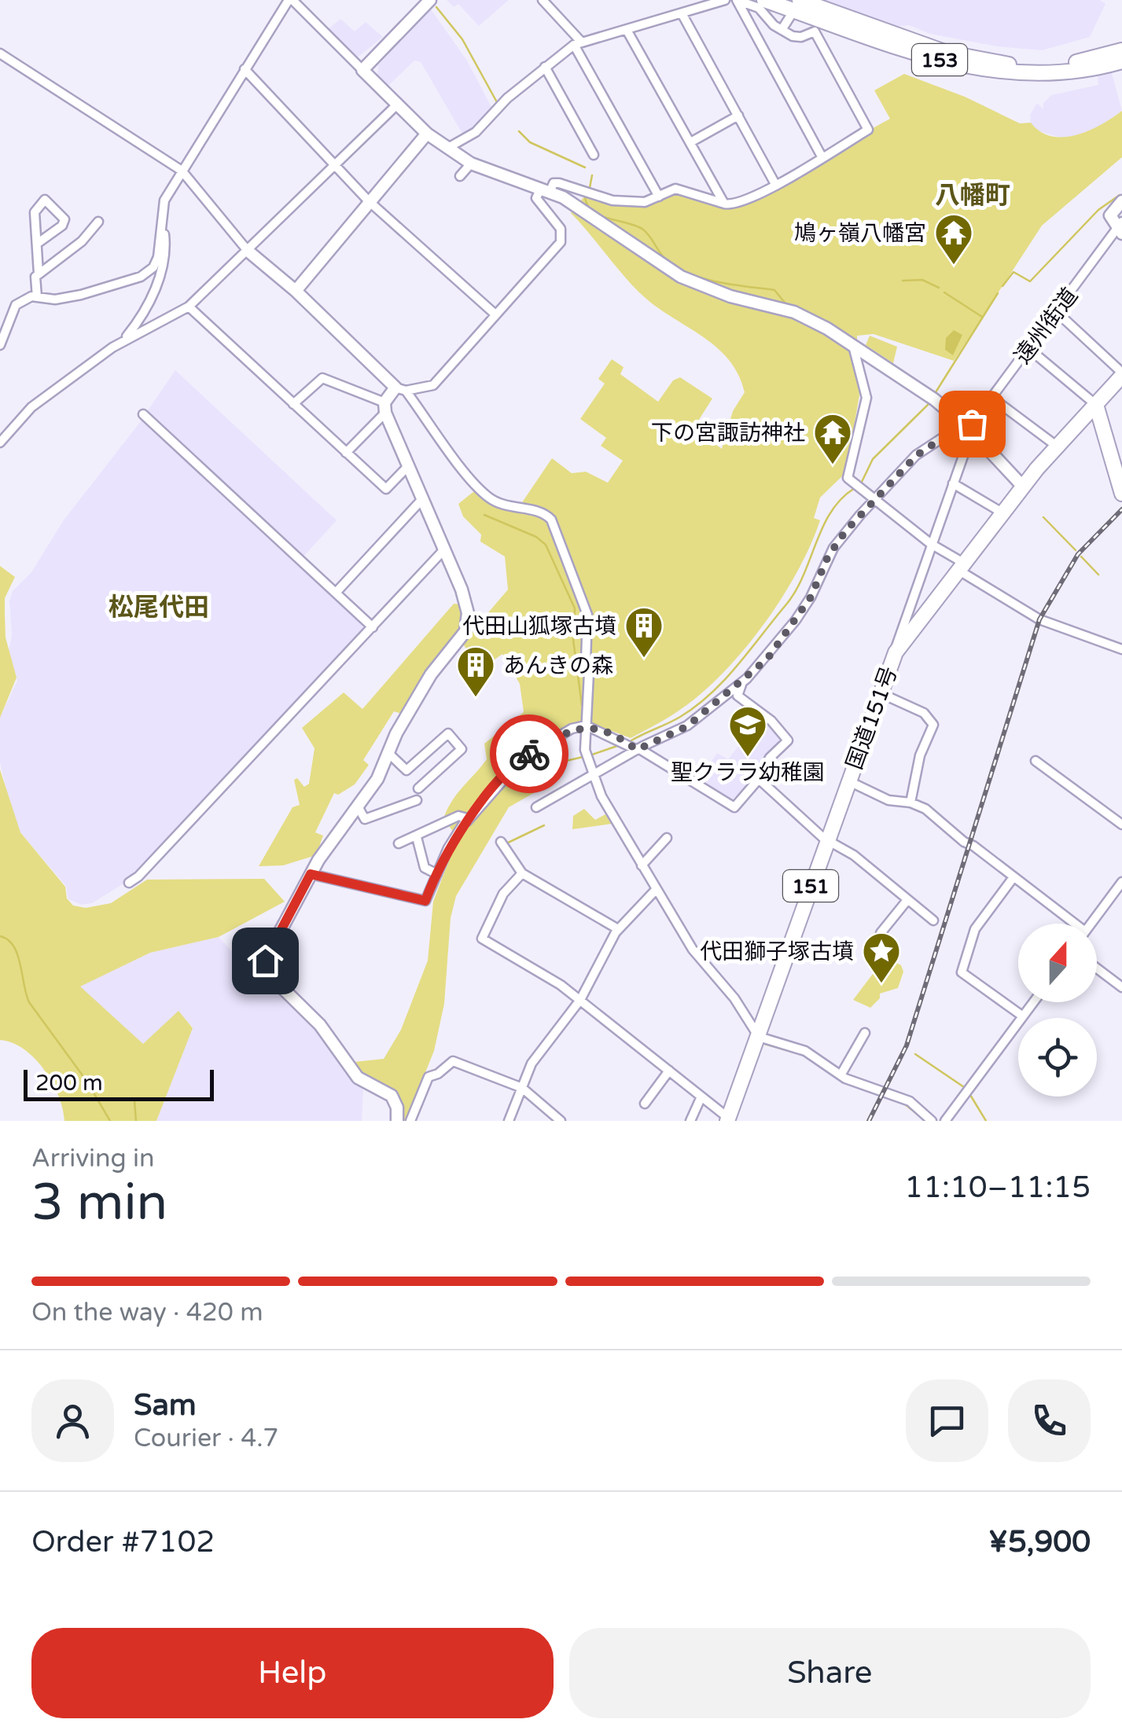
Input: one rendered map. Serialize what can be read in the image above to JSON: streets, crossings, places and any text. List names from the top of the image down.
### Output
{
  "streets": {
    "highway": ["153", "国道151号", "151"],
    "street": ["遠州街道"]
  },
  "crossings": [
    ["遠州街道", "国道151号"]
  ],
  "districts": ["八幡町", "松尾代田"],
  "places": {
    "temple": ["鳩ヶ嶺八幡宮", "下の宮諏訪神社"],
    "building": ["代田山狐塚古墳", "あんきの森"],
    "school or university": ["聖クララ幼稚園"],
    "place": ["代田獅子塚古墳"]
  },
  "scale_bar": "200 m",
  "north": "top",
  "page": {
    "scale": "200 m",
    "heading": ["3 min", "Arriving in", "11:10–11:15"],
    "panel": [
      "Sam",
      "Courier · 4.7",
      "Order #7102",
      "¥5,900"
    ],
    "bar": "On the way · 420 m",
    "buttons": ["Help", "Share"]
  }
}
